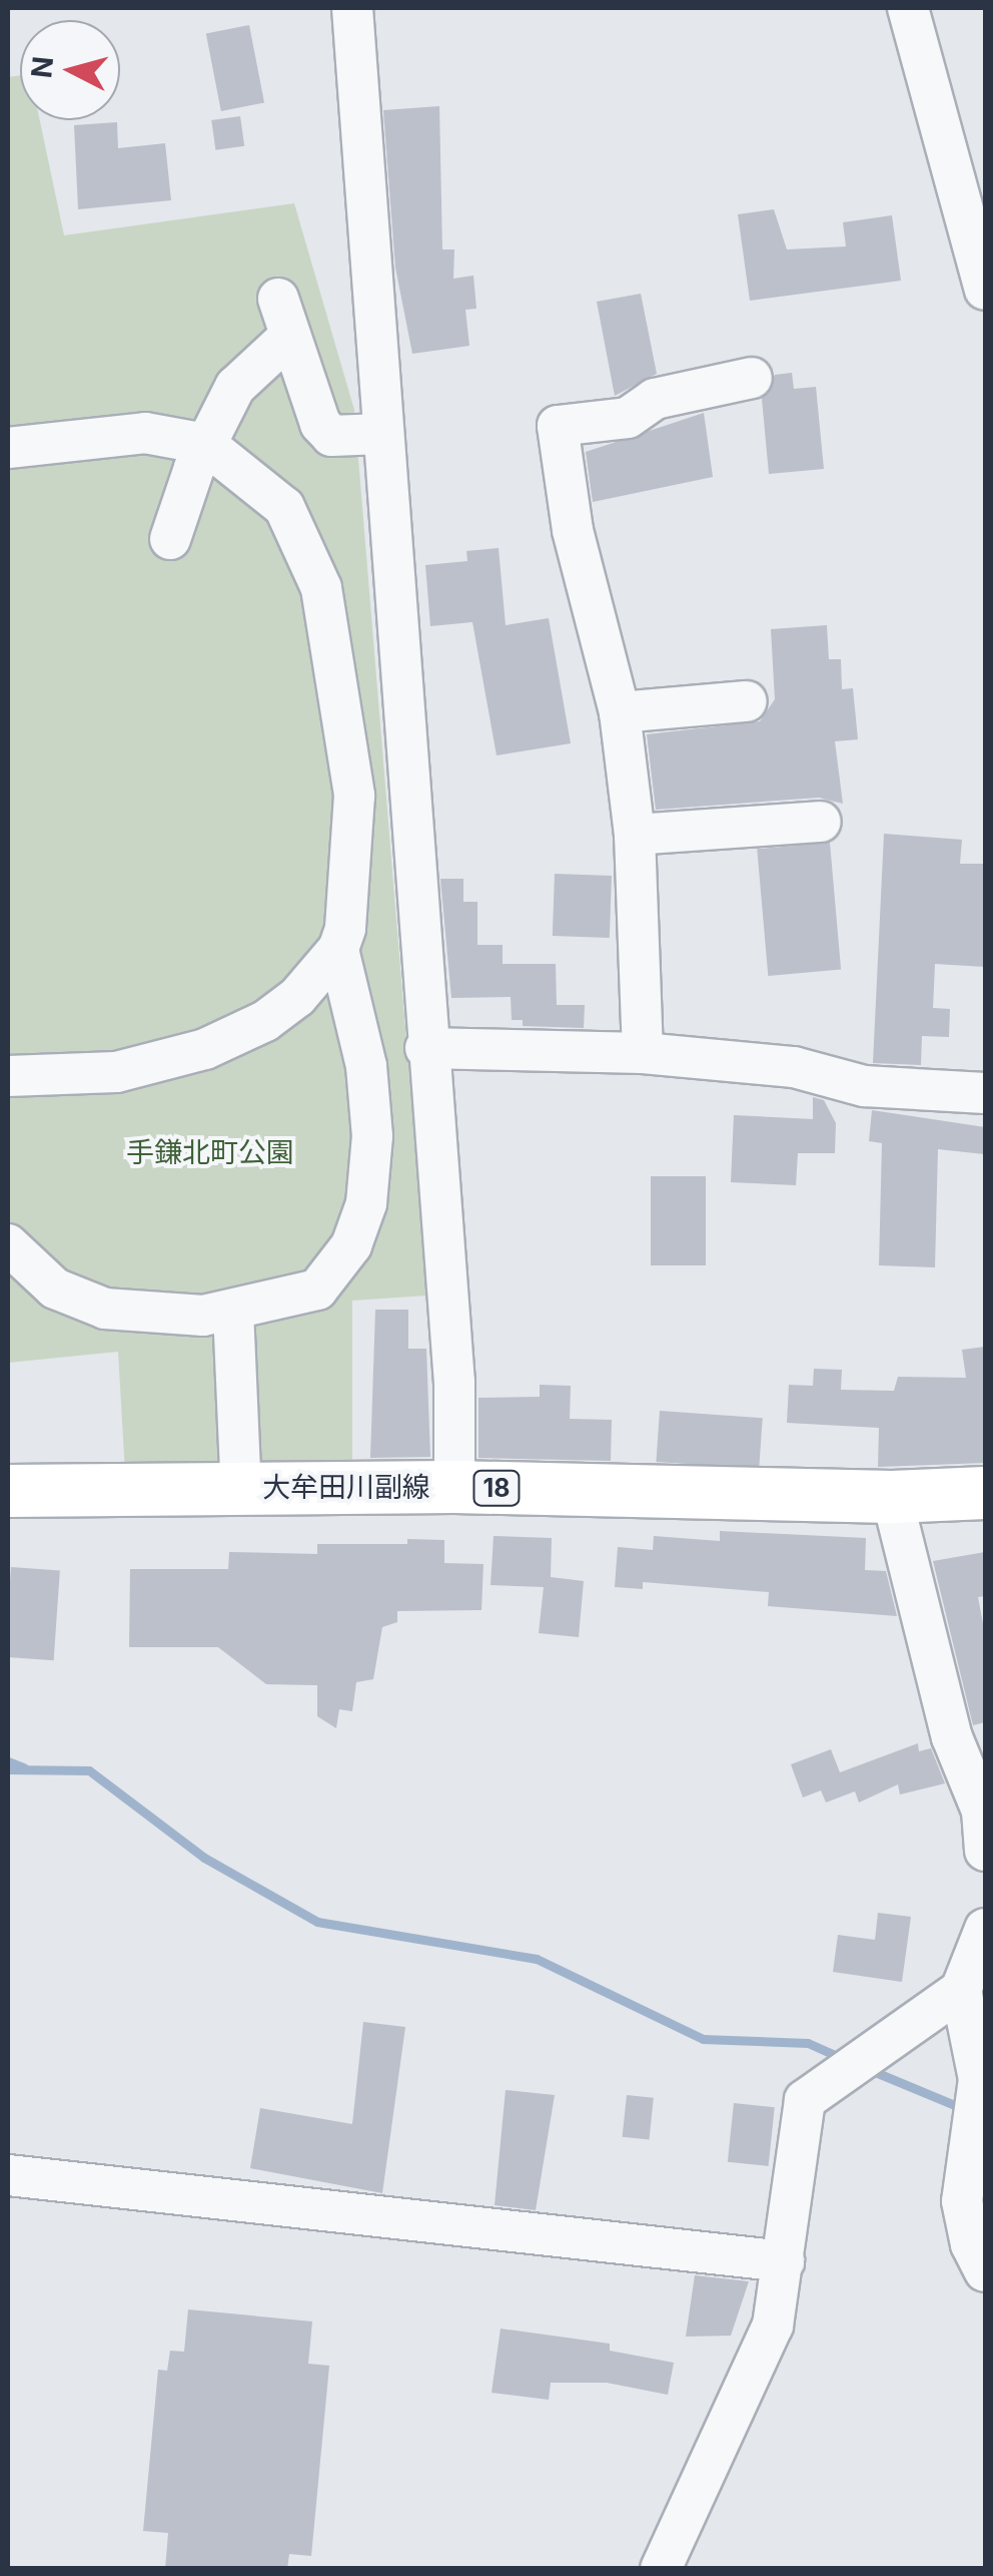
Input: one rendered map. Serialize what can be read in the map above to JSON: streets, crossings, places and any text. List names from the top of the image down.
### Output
{
  "streets": {
    "main road": ["大牟田川副線", "18"]
  },
  "parks": ["手鎌北町公園"],
  "north": "left"
}
